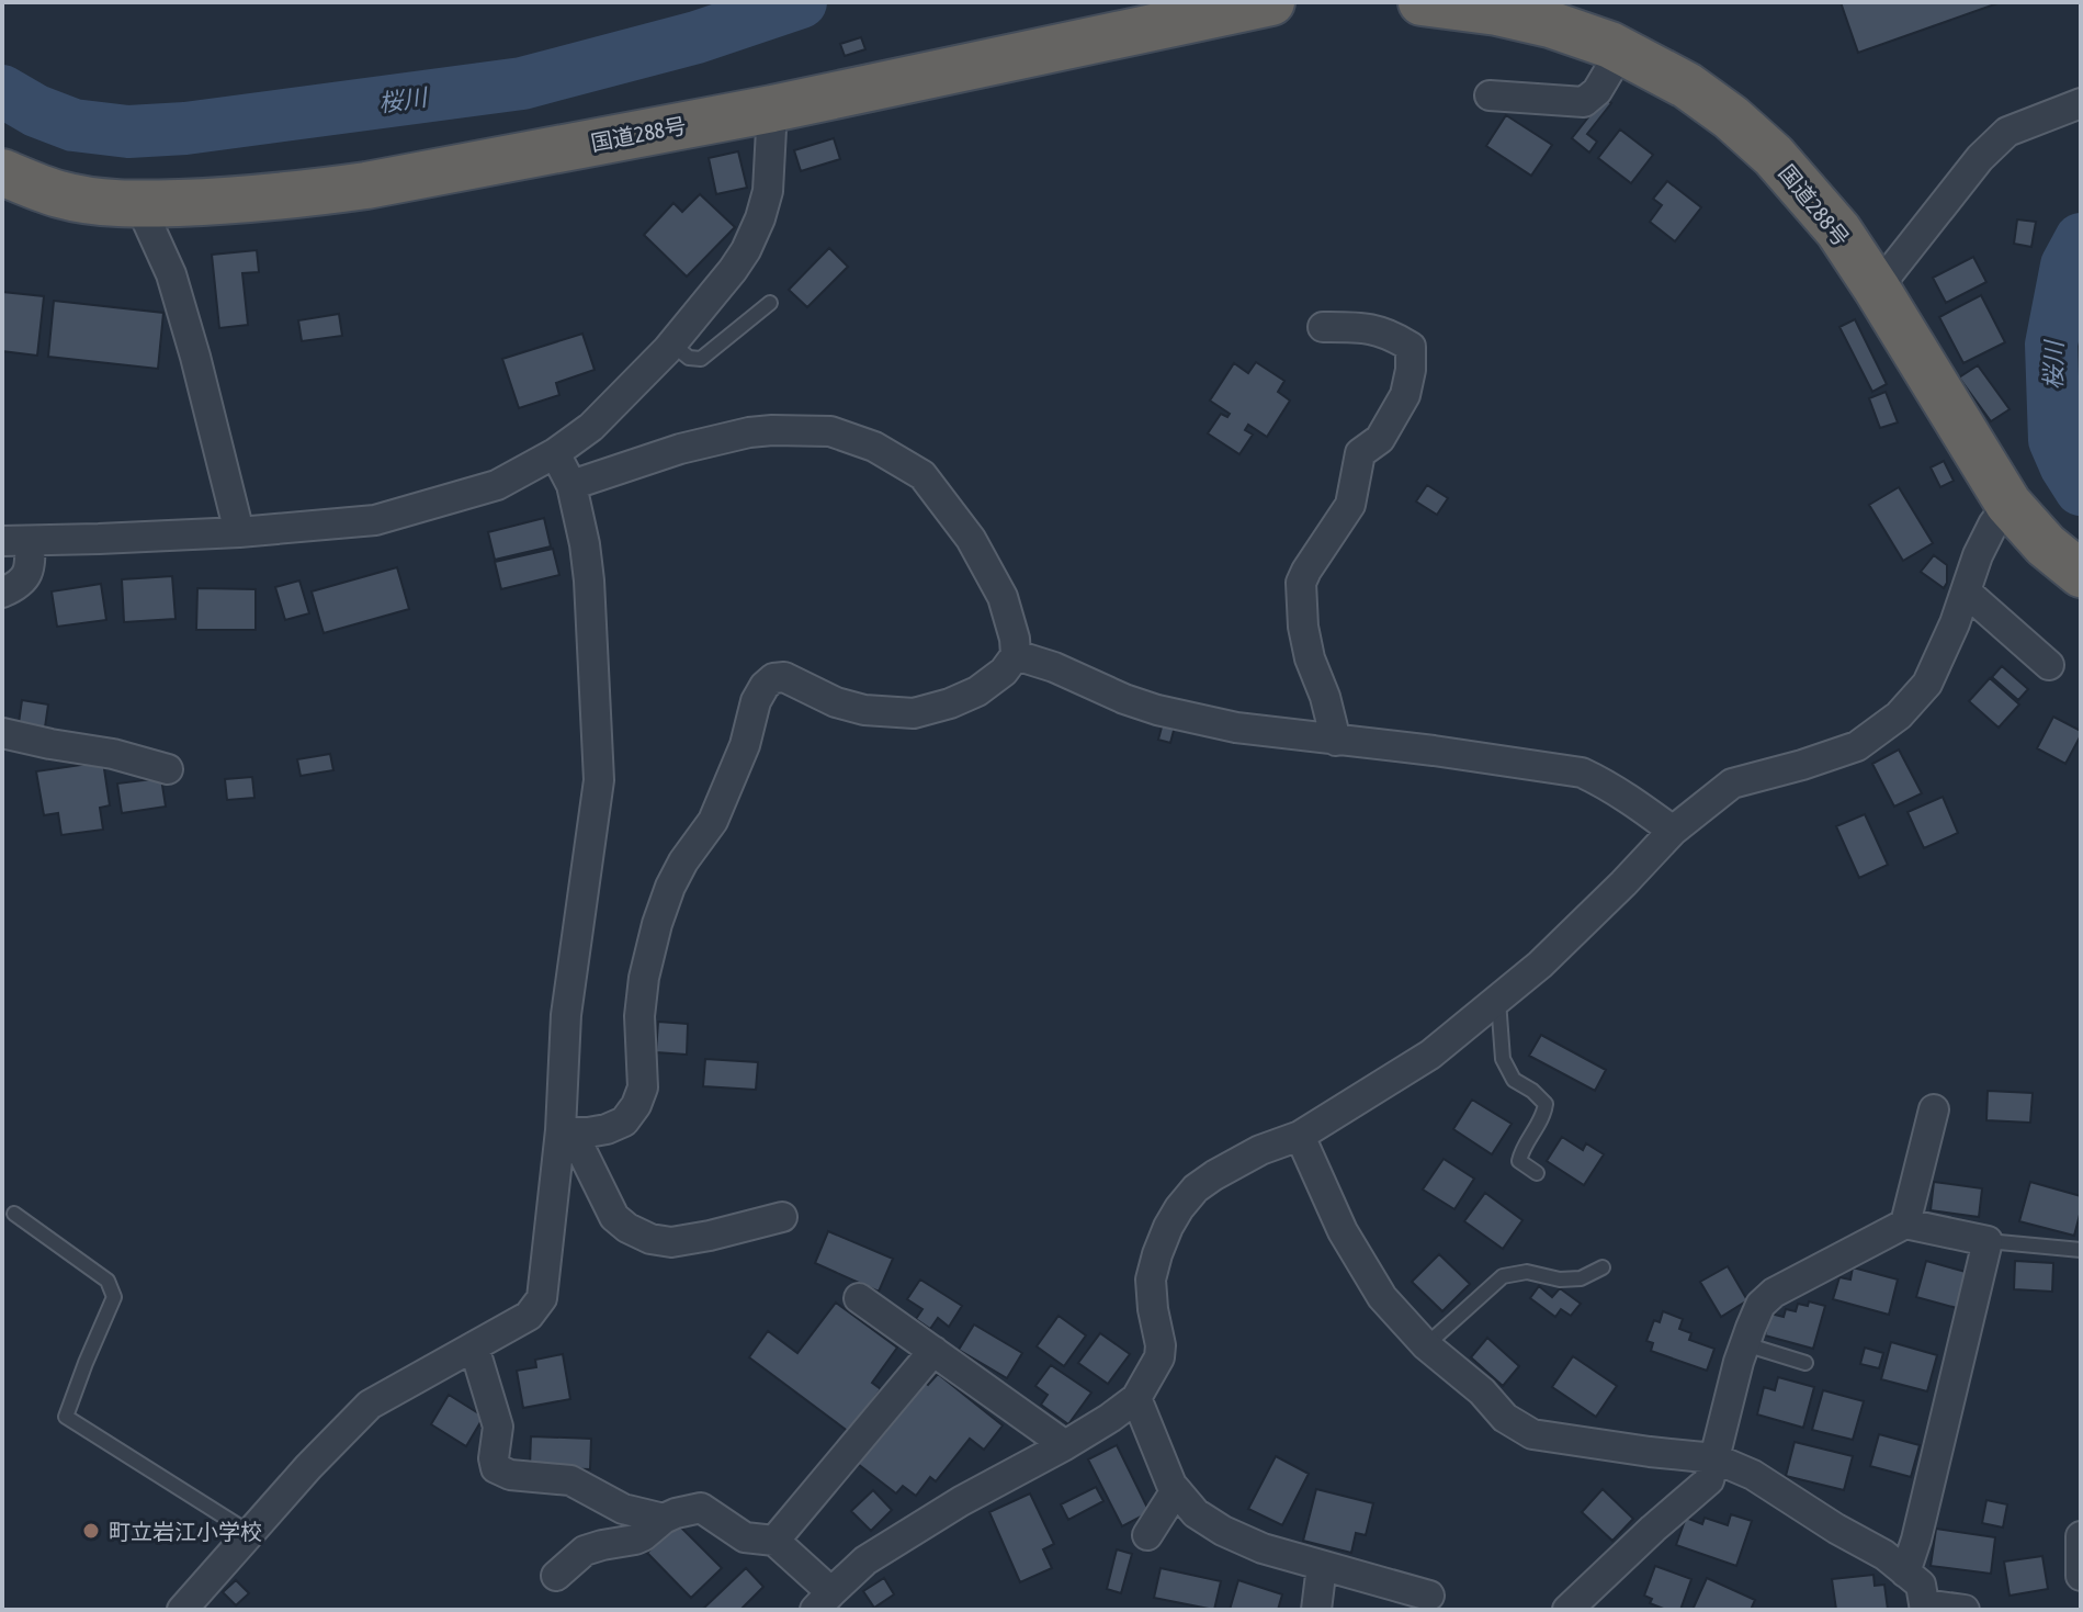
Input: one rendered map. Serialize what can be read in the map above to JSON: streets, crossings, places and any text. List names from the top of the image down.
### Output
{
  "streets": {
    "highway": ["国道288号"]
  },
  "water": ["桜川"],
  "places": ["町立岩江小学校"]
}
